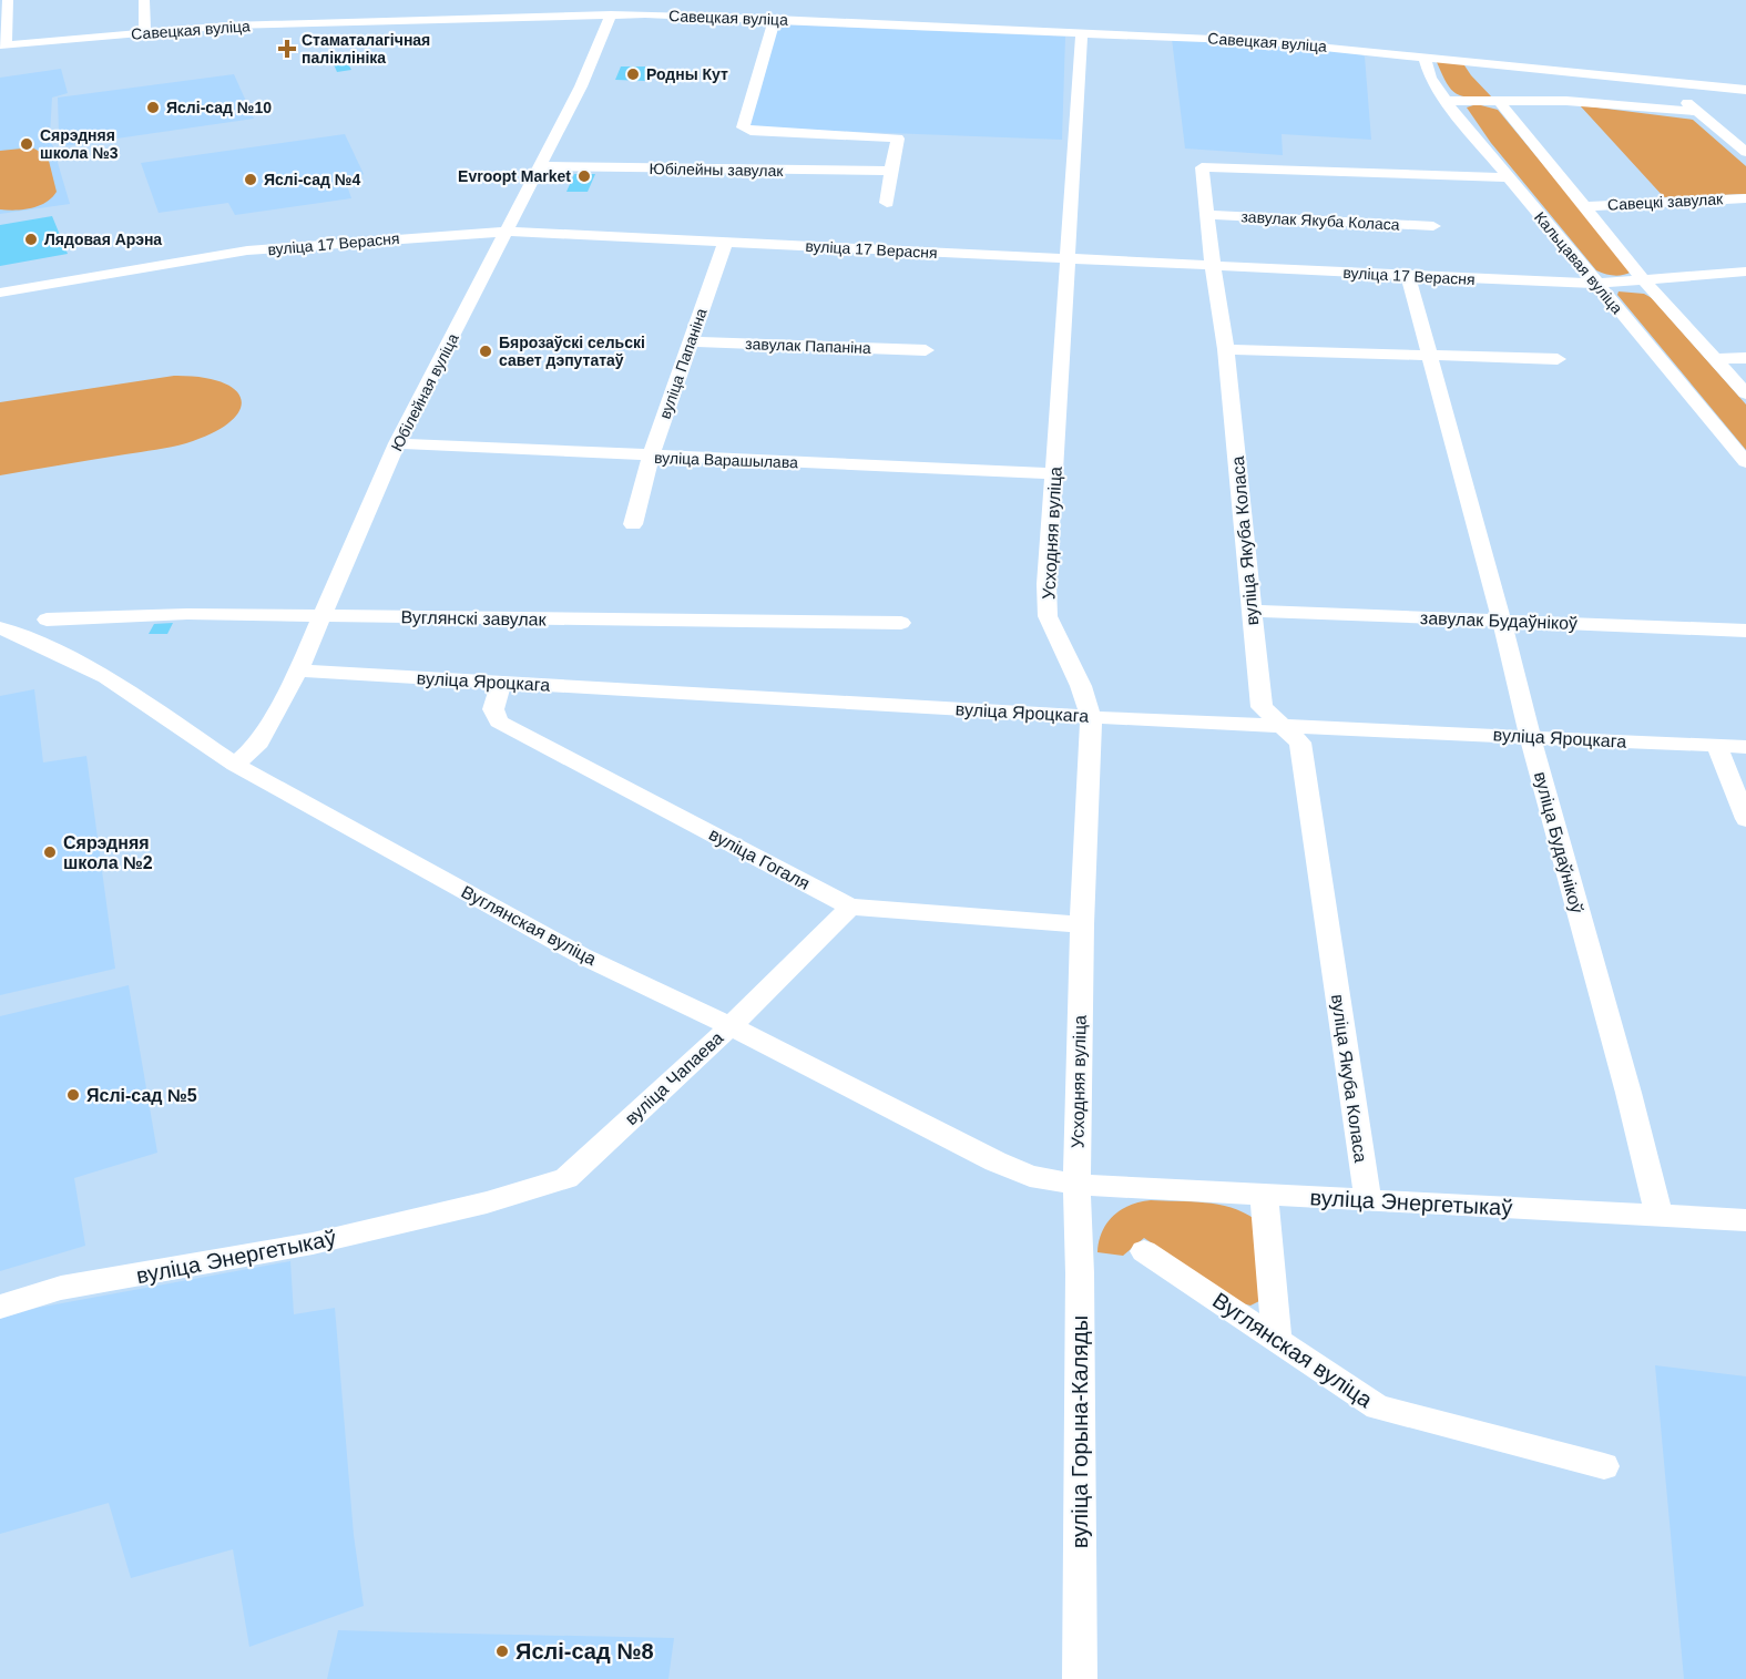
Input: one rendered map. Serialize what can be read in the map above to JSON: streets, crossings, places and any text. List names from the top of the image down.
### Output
{
  "streets": {
    "street": [
      "Савецкая вуліца",
      "Юбілейны завулак",
      "Савецкі завулак",
      "завулак Якуба Коласа",
      "вуліца 17 Верасня",
      "Кальцавая вуліца",
      "завулак Папаніна",
      "вуліца Папаніна",
      "Юбілейная вуліца",
      "вуліца Варашылава",
      "Усходняя вуліца",
      "вуліца Якуба Коласа",
      "Вуглянскі завулак",
      "завулак Будаўнікоў",
      "вуліца Яроцкага",
      "вуліца Будаўнікоў",
      "вуліца Гогаля",
      "Вуглянская вуліца",
      "вуліца Чапаева",
      "вуліца Энергетыкаў",
      "вуліца Горына-Каляды"
    ]
  },
  "crossings": [
    ["Савецкая вуліца", "Кальцавая вуліца"],
    ["Савецкая вуліца", "Юбілейная вуліца"],
    ["Савецкая вуліца", "Усходняя вуліца"],
    ["Юбілейны завулак", "Юбілейная вуліца"],
    ["завулак Якуба Коласа", "вуліца Якуба Коласа"],
    ["вуліца 17 Верасня", "Кальцавая вуліца"],
    ["вуліца 17 Верасня", "вуліца Папаніна"],
    ["вуліца 17 Верасня", "Юбілейная вуліца"],
    ["вуліца 17 Верасня", "Усходняя вуліца"],
    ["вуліца 17 Верасня", "вуліца Якуба Коласа"],
    ["вуліца 17 Верасня", "вуліца Будаўнікоў"],
    ["Кальцавая вуліца", "вуліца Якуба Коласа"],
    ["завулак Папаніна", "вуліца Папаніна"],
    ["вуліца Папаніна", "вуліца Варашылава"],
    ["Юбілейная вуліца", "вуліца Варашылава"],
    ["Юбілейная вуліца", "Вуглянскі завулак"],
    ["Юбілейная вуліца", "вуліца Яроцкага"],
    ["Юбілейная вуліца", "Вуглянская вуліца"],
    ["вуліца Варашылава", "Усходняя вуліца"],
    ["Усходняя вуліца", "вуліца Яроцкага"],
    ["Усходняя вуліца", "вуліца Гогаля"],
    ["Усходняя вуліца", "Вуглянская вуліца"],
    ["Усходняя вуліца", "вуліца Энергетыкаў"],
    ["Усходняя вуліца", "вуліца Горына-Каляды"],
    ["вуліца Якуба Коласа", "завулак Будаўнікоў"],
    ["вуліца Якуба Коласа", "вуліца Яроцкага"],
    ["вуліца Якуба Коласа", "вуліца Энергетыкаў"],
    ["завулак Будаўнікоў", "вуліца Будаўнікоў"],
    ["вуліца Яроцкага", "вуліца Будаўнікоў"],
    ["вуліца Яроцкага", "вуліца Гогаля"],
    ["вуліца Будаўнікоў", "вуліца Энергетыкаў"],
    ["вуліца Гогаля", "вуліца Чапаева"],
    ["Вуглянская вуліца", "вуліца Чапаева"],
    ["Вуглянская вуліца", "вуліца Энергетыкаў"],
    ["Вуглянская вуліца", "вуліца Горына-Каляды"],
    ["вуліца Чапаева", "вуліца Энергетыкаў"],
    ["вуліца Энергетыкаў", "вуліца Горына-Каляды"]
  ],
  "places": {
    "health": ["Стаматалагічная паліклініка"],
    "other": [
      "Родны Кут",
      "Яслі-сад №10",
      "Сярэдняя школа №3",
      "Evroopt Market",
      "Яслі-сад №4",
      "Лядовая Арэна",
      "Бярозаўскі сельскі савет дэпутатаў",
      "Сярэдняя школа №2",
      "Яслі-сад №5",
      "Яслі-сад №8"
    ]
  }
}
